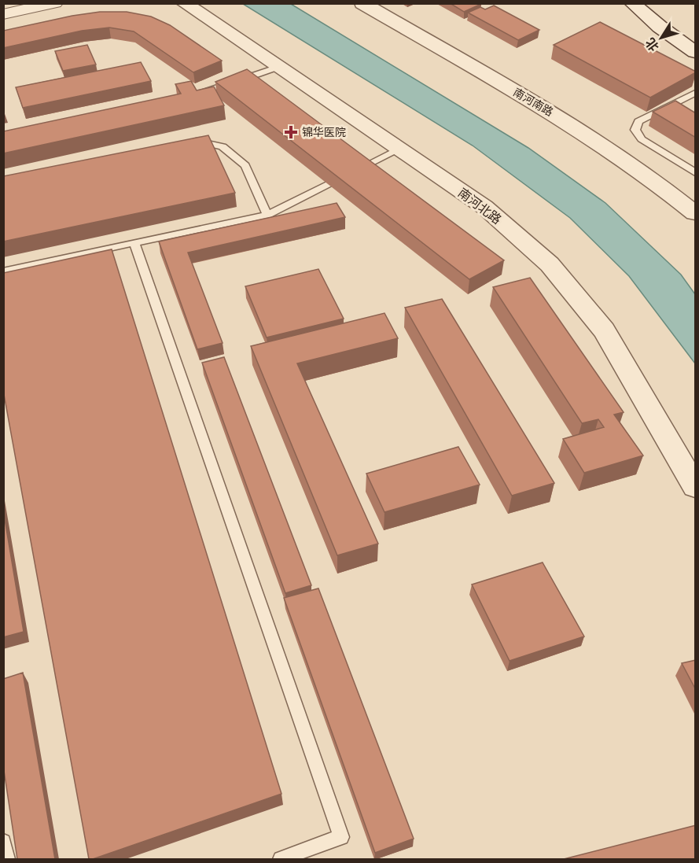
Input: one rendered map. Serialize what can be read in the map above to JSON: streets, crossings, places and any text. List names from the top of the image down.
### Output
{
  "streets": {
    "street": ["南河南路", "南河北路"]
  },
  "places": {
    "health": ["锦华医院"]
  },
  "north": "bottom left"
}
